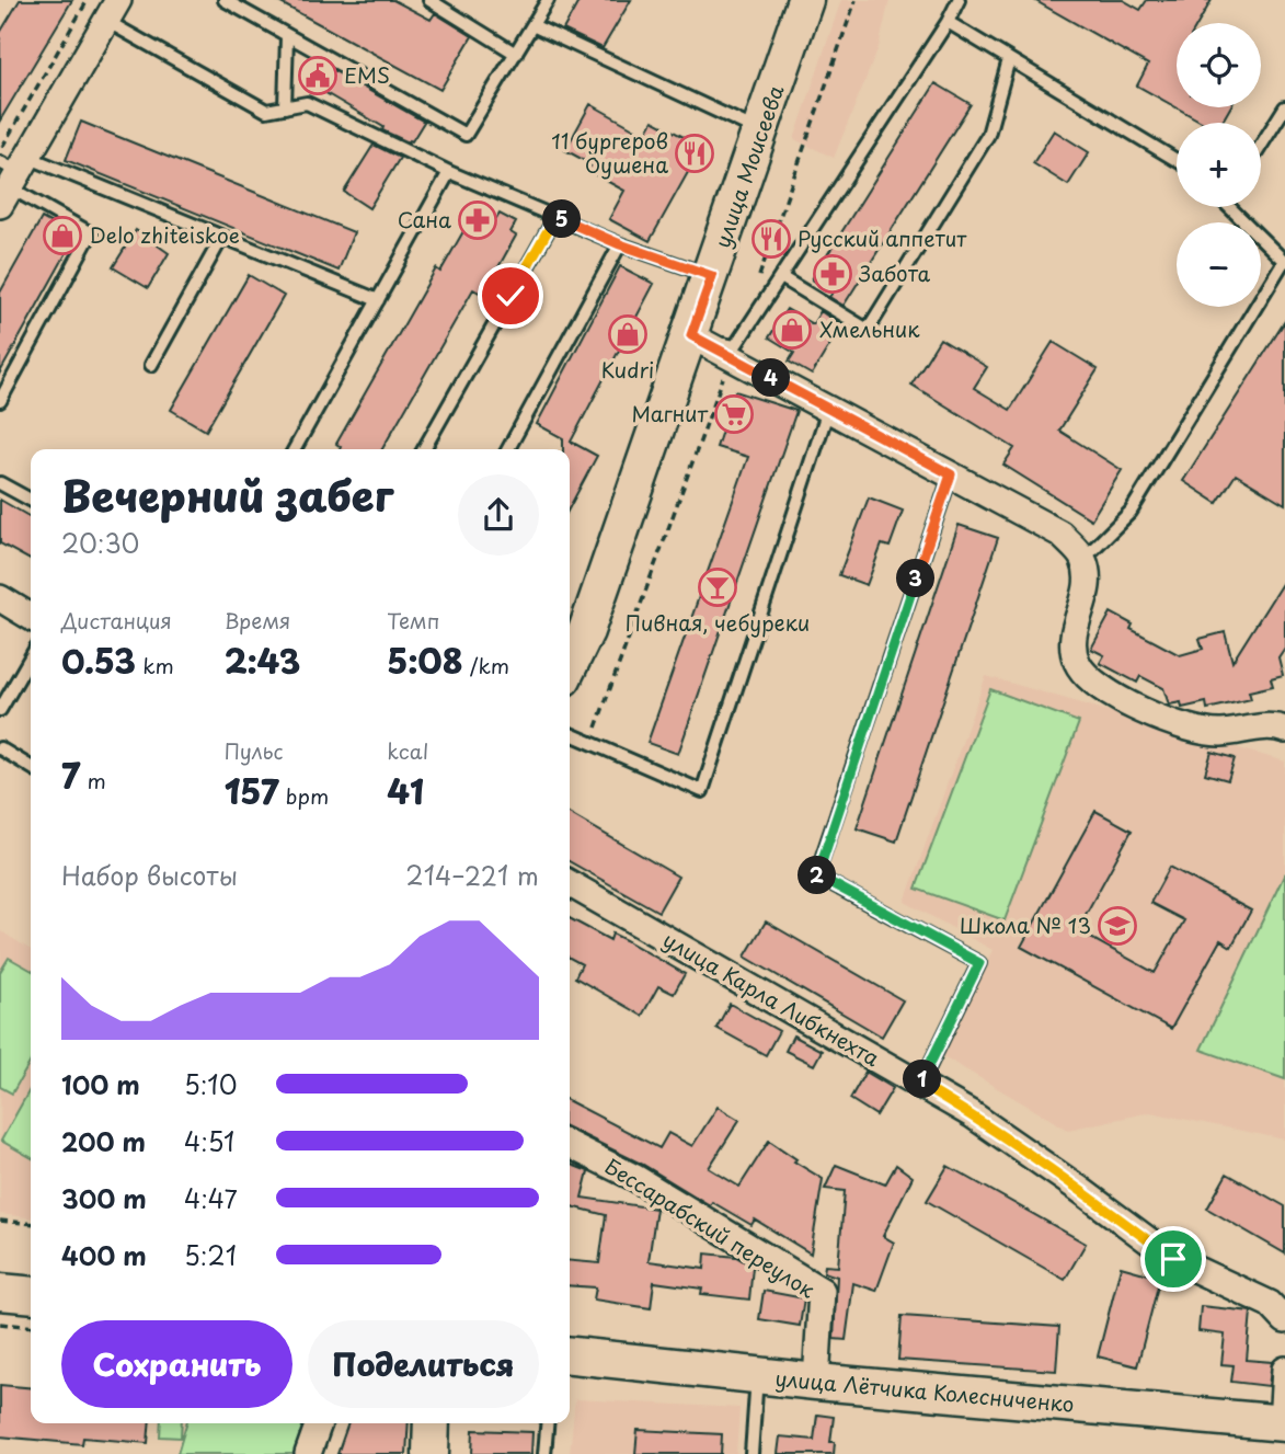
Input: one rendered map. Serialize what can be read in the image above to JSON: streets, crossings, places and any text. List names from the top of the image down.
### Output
{
  "streets": {
    "street": [
      "улица Моисеева",
      "улица Карла Либкнехта",
      "Бессарабский переулок",
      "улица Лётчика Колесниченко"
    ]
  },
  "crossings": [
    ["Бессарабский переулок", "улица Лётчика Колесниченко"]
  ],
  "places": {
    "public building": ["EMS"],
    "restaurant": ["11 бургеров Оушена", "Русский аппетит"],
    "pharmacy": ["Сана", "Забота"],
    "shop": ["Delo zhiteiskoe", "Хмельник", "Kudri"],
    "supermarket": ["Магнит"],
    "bar": ["Пивная, чебуреки"],
    "school or university": ["Школа № 13"]
  },
  "page": {
    "map_buttons": ["+", "−"],
    "pins": [
      "5",
      "4",
      "3",
      "2",
      "1"
    ],
    "heading": ["Вечерний забег", "20:30"],
    "stats": [
      ["Дистанция", "0.53 km"],
      ["Время", "2:43"],
      ["Темп", "5:08 /km"],
      ["7 m"],
      ["Пульс", "157 bpm"],
      ["kcal", "41"]
    ],
    "chart": ["Набор высоты", "214–221 m"],
    "list": [
      {
        "name": "100 m",
        "note": "5:10"
      },
      {
        "name": "200 m",
        "note": "4:51"
      },
      {
        "name": "300 m",
        "note": "4:47"
      },
      {
        "name": "400 m",
        "note": "5:21"
      }
    ],
    "buttons": ["Сохранить", "Поделиться"]
  }
}
